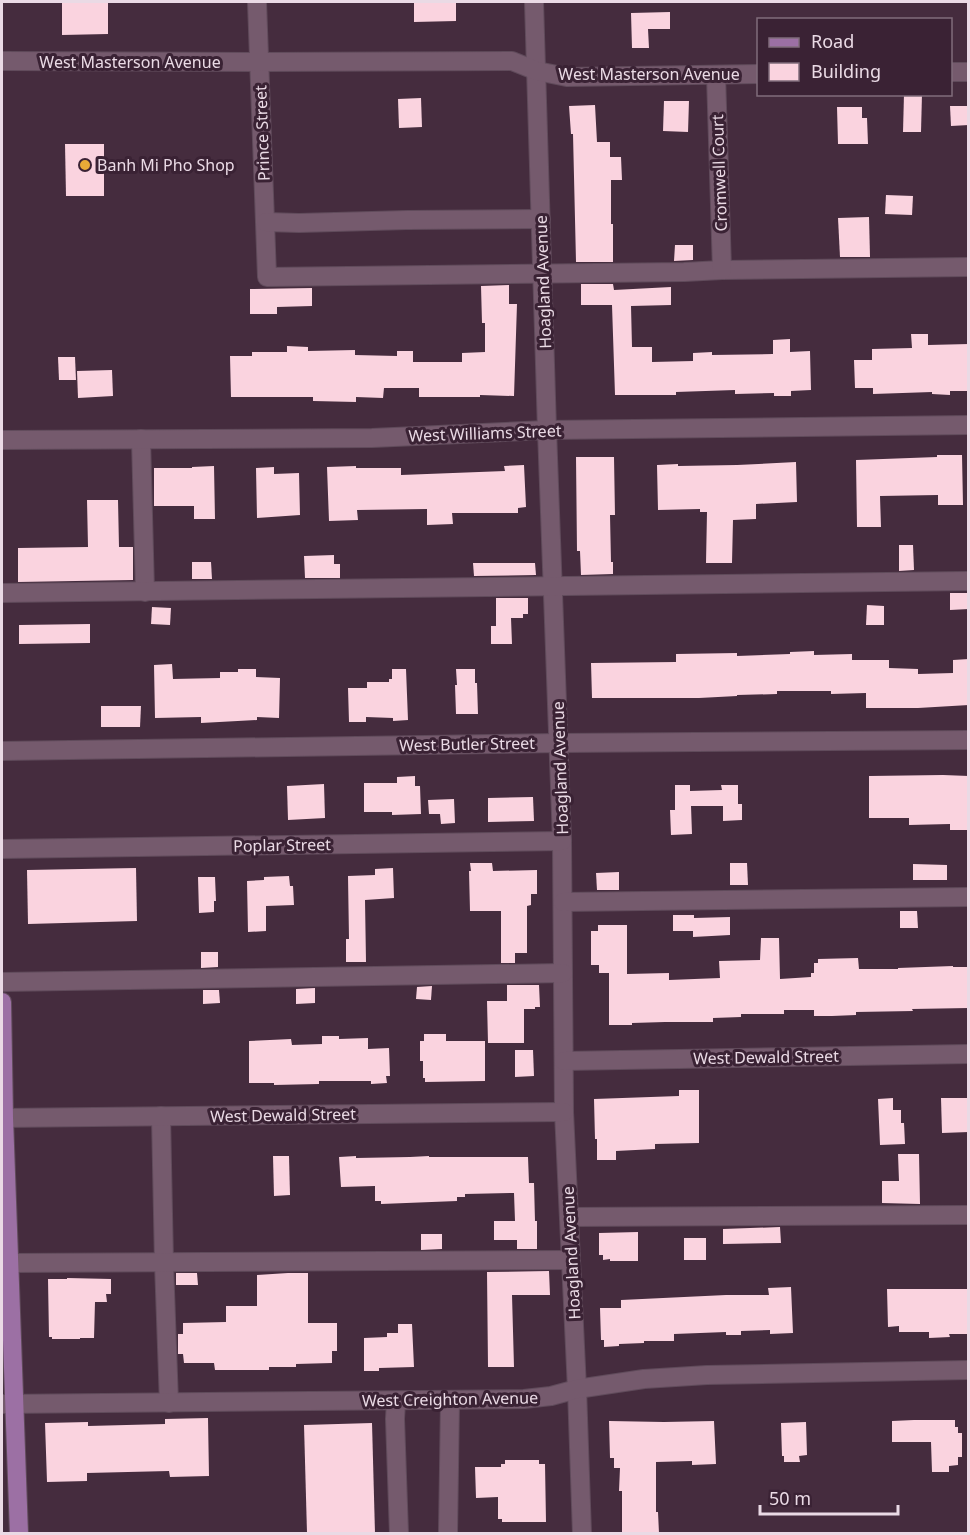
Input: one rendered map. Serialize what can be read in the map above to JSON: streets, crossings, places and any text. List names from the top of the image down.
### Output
{
  "streets": {
    "street": [
      "West Masterson Avenue",
      "Prince Street",
      "Cromwell Court",
      "Hoagland Avenue",
      "West Williams Street",
      "West Butler Street",
      "Poplar Street",
      "West Dewald Street",
      "West Creighton Avenue"
    ]
  },
  "crossings": [
    ["West Masterson Avenue", "Prince Street"],
    ["West Masterson Avenue", "Cromwell Court"],
    ["West Masterson Avenue", "Hoagland Avenue"],
    ["Prince Street", "Hoagland Avenue"],
    ["Hoagland Avenue", "West Williams Street"],
    ["Hoagland Avenue", "West Butler Street"],
    ["Hoagland Avenue", "Poplar Street"],
    ["Hoagland Avenue", "West Dewald Street"],
    ["Hoagland Avenue", "West Creighton Avenue"]
  ],
  "places": ["Banh Mi Pho Shop"],
  "legend": ["Road", "Building"],
  "scale_bar": "50 m"
}
